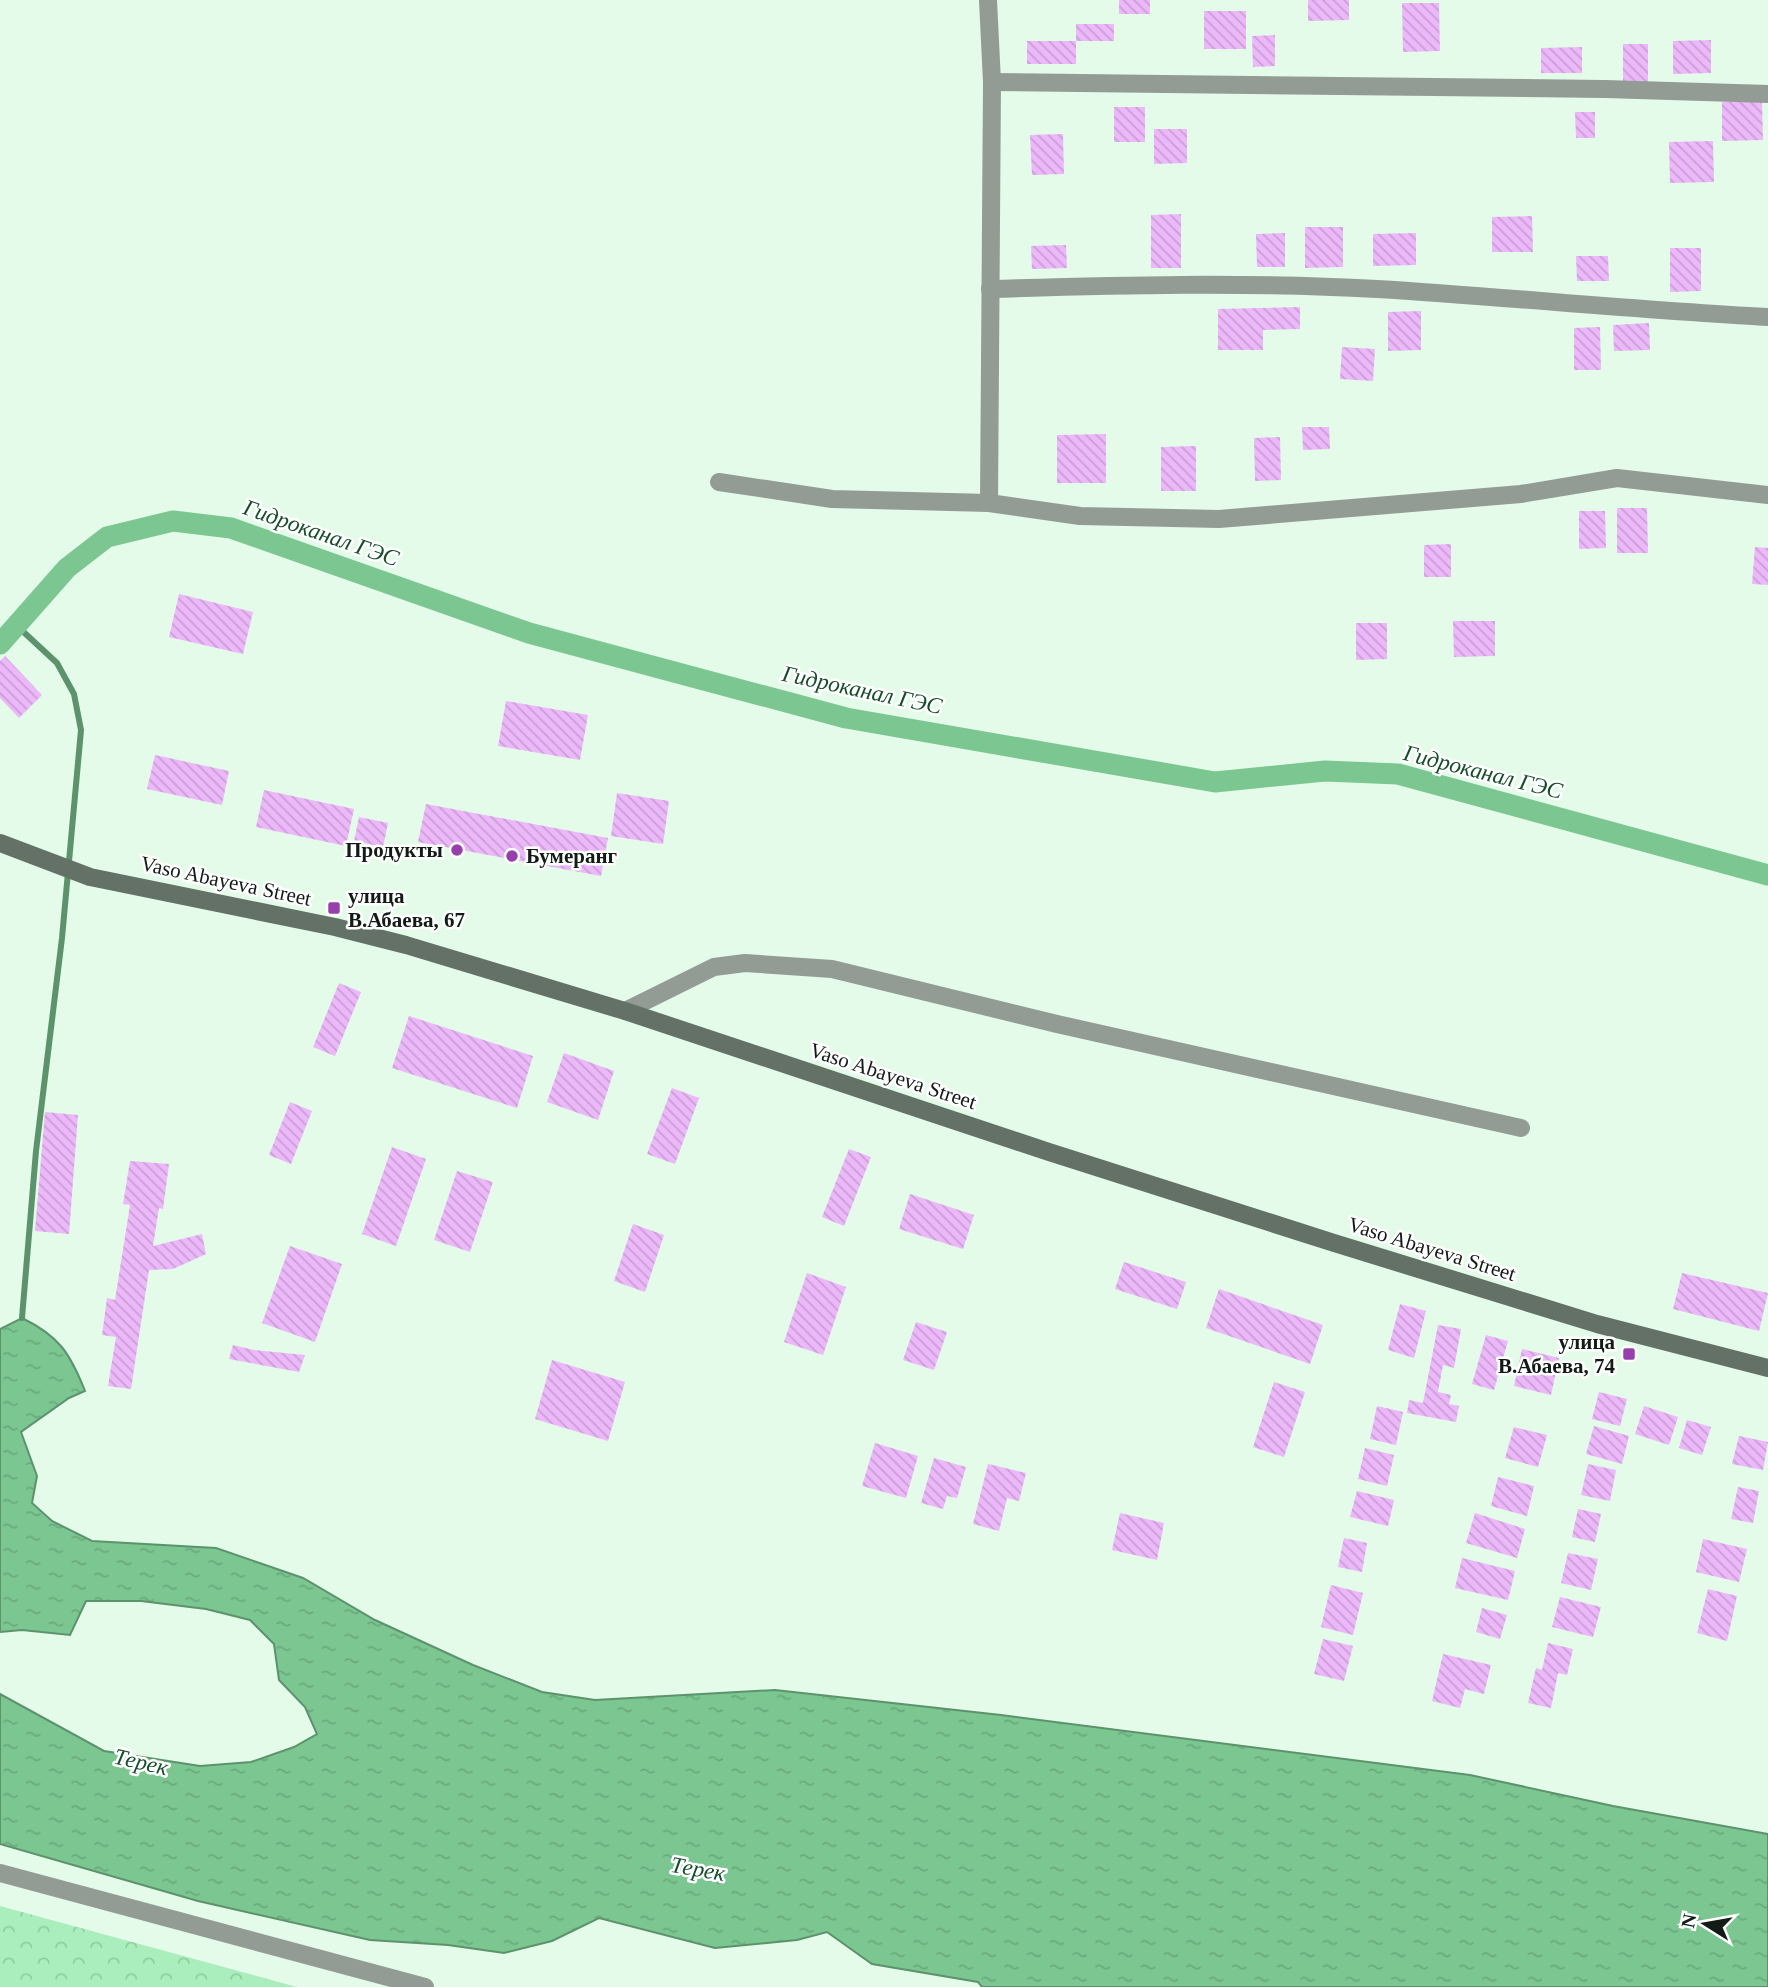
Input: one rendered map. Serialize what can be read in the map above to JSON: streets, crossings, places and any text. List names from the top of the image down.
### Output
{
  "streets": {
    "main road": ["Vaso Abayeva Street"]
  },
  "water": ["Гидроканал ГЭС", "Терек"],
  "places": {
    "other": ["Продукты", "Бумеранг"],
    "transit": ["улица В.Абаева, 67", "улица В.Абаева, 74"]
  },
  "north": "left"
}
